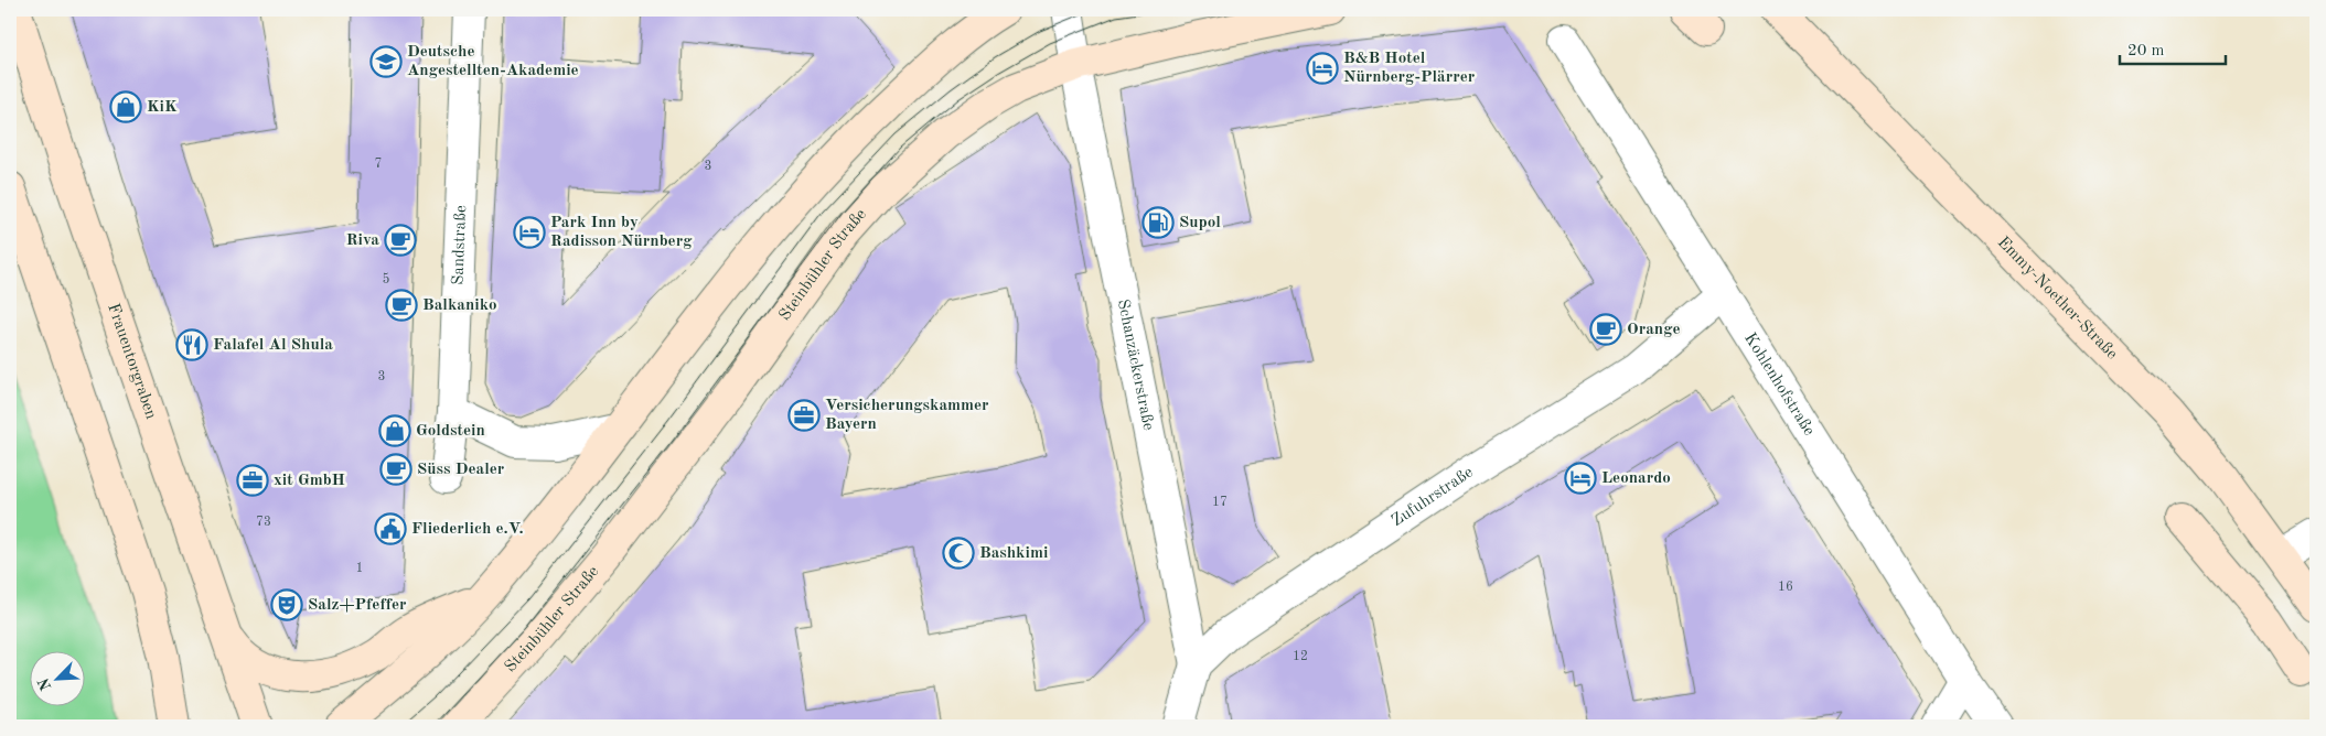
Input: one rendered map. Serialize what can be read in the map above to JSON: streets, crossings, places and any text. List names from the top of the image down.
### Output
{
  "streets": {
    "main road": ["Steinbühler Straße", "Emmy-Noether-Straße", "Frauentorgraben"],
    "street": [
      "Sandstraße",
      "Schanzäckerstraße",
      "Kohlenhofstraße",
      "Zufuhrstraße"
    ]
  },
  "crossings": [
    ["Steinbühler Straße", "Schanzäckerstraße"],
    ["Schanzäckerstraße", "Zufuhrstraße"],
    ["Kohlenhofstraße", "Zufuhrstraße"]
  ],
  "places": {
    "school or university": ["Deutsche Angestellten-Akademie"],
    "hotel": ["B&B Hotel Nürnberg-Plärrer", "Park Inn by Radisson Nürnberg", "Leonardo"],
    "shop": ["KiK", "Goldstein"],
    "fuel station": ["Supol"],
    "cafe": [
      "Riva",
      "Balkaniko",
      "Orange",
      "Süss Dealer"
    ],
    "restaurant": ["Falafel Al Shula"],
    "office": ["Versicherungskammer Bayern", "xit GmbH"],
    "public building": ["Fliederlich e.V."],
    "mosque": ["Bashkimi"],
    "theatre": ["Salz+Pfeffer"]
  },
  "house_numbers": [
    "7",
    "3",
    "5",
    "3",
    "17",
    "73",
    "1",
    "16",
    "12"
  ],
  "scale_bar": "20 m",
  "north": "bottom left"
}
